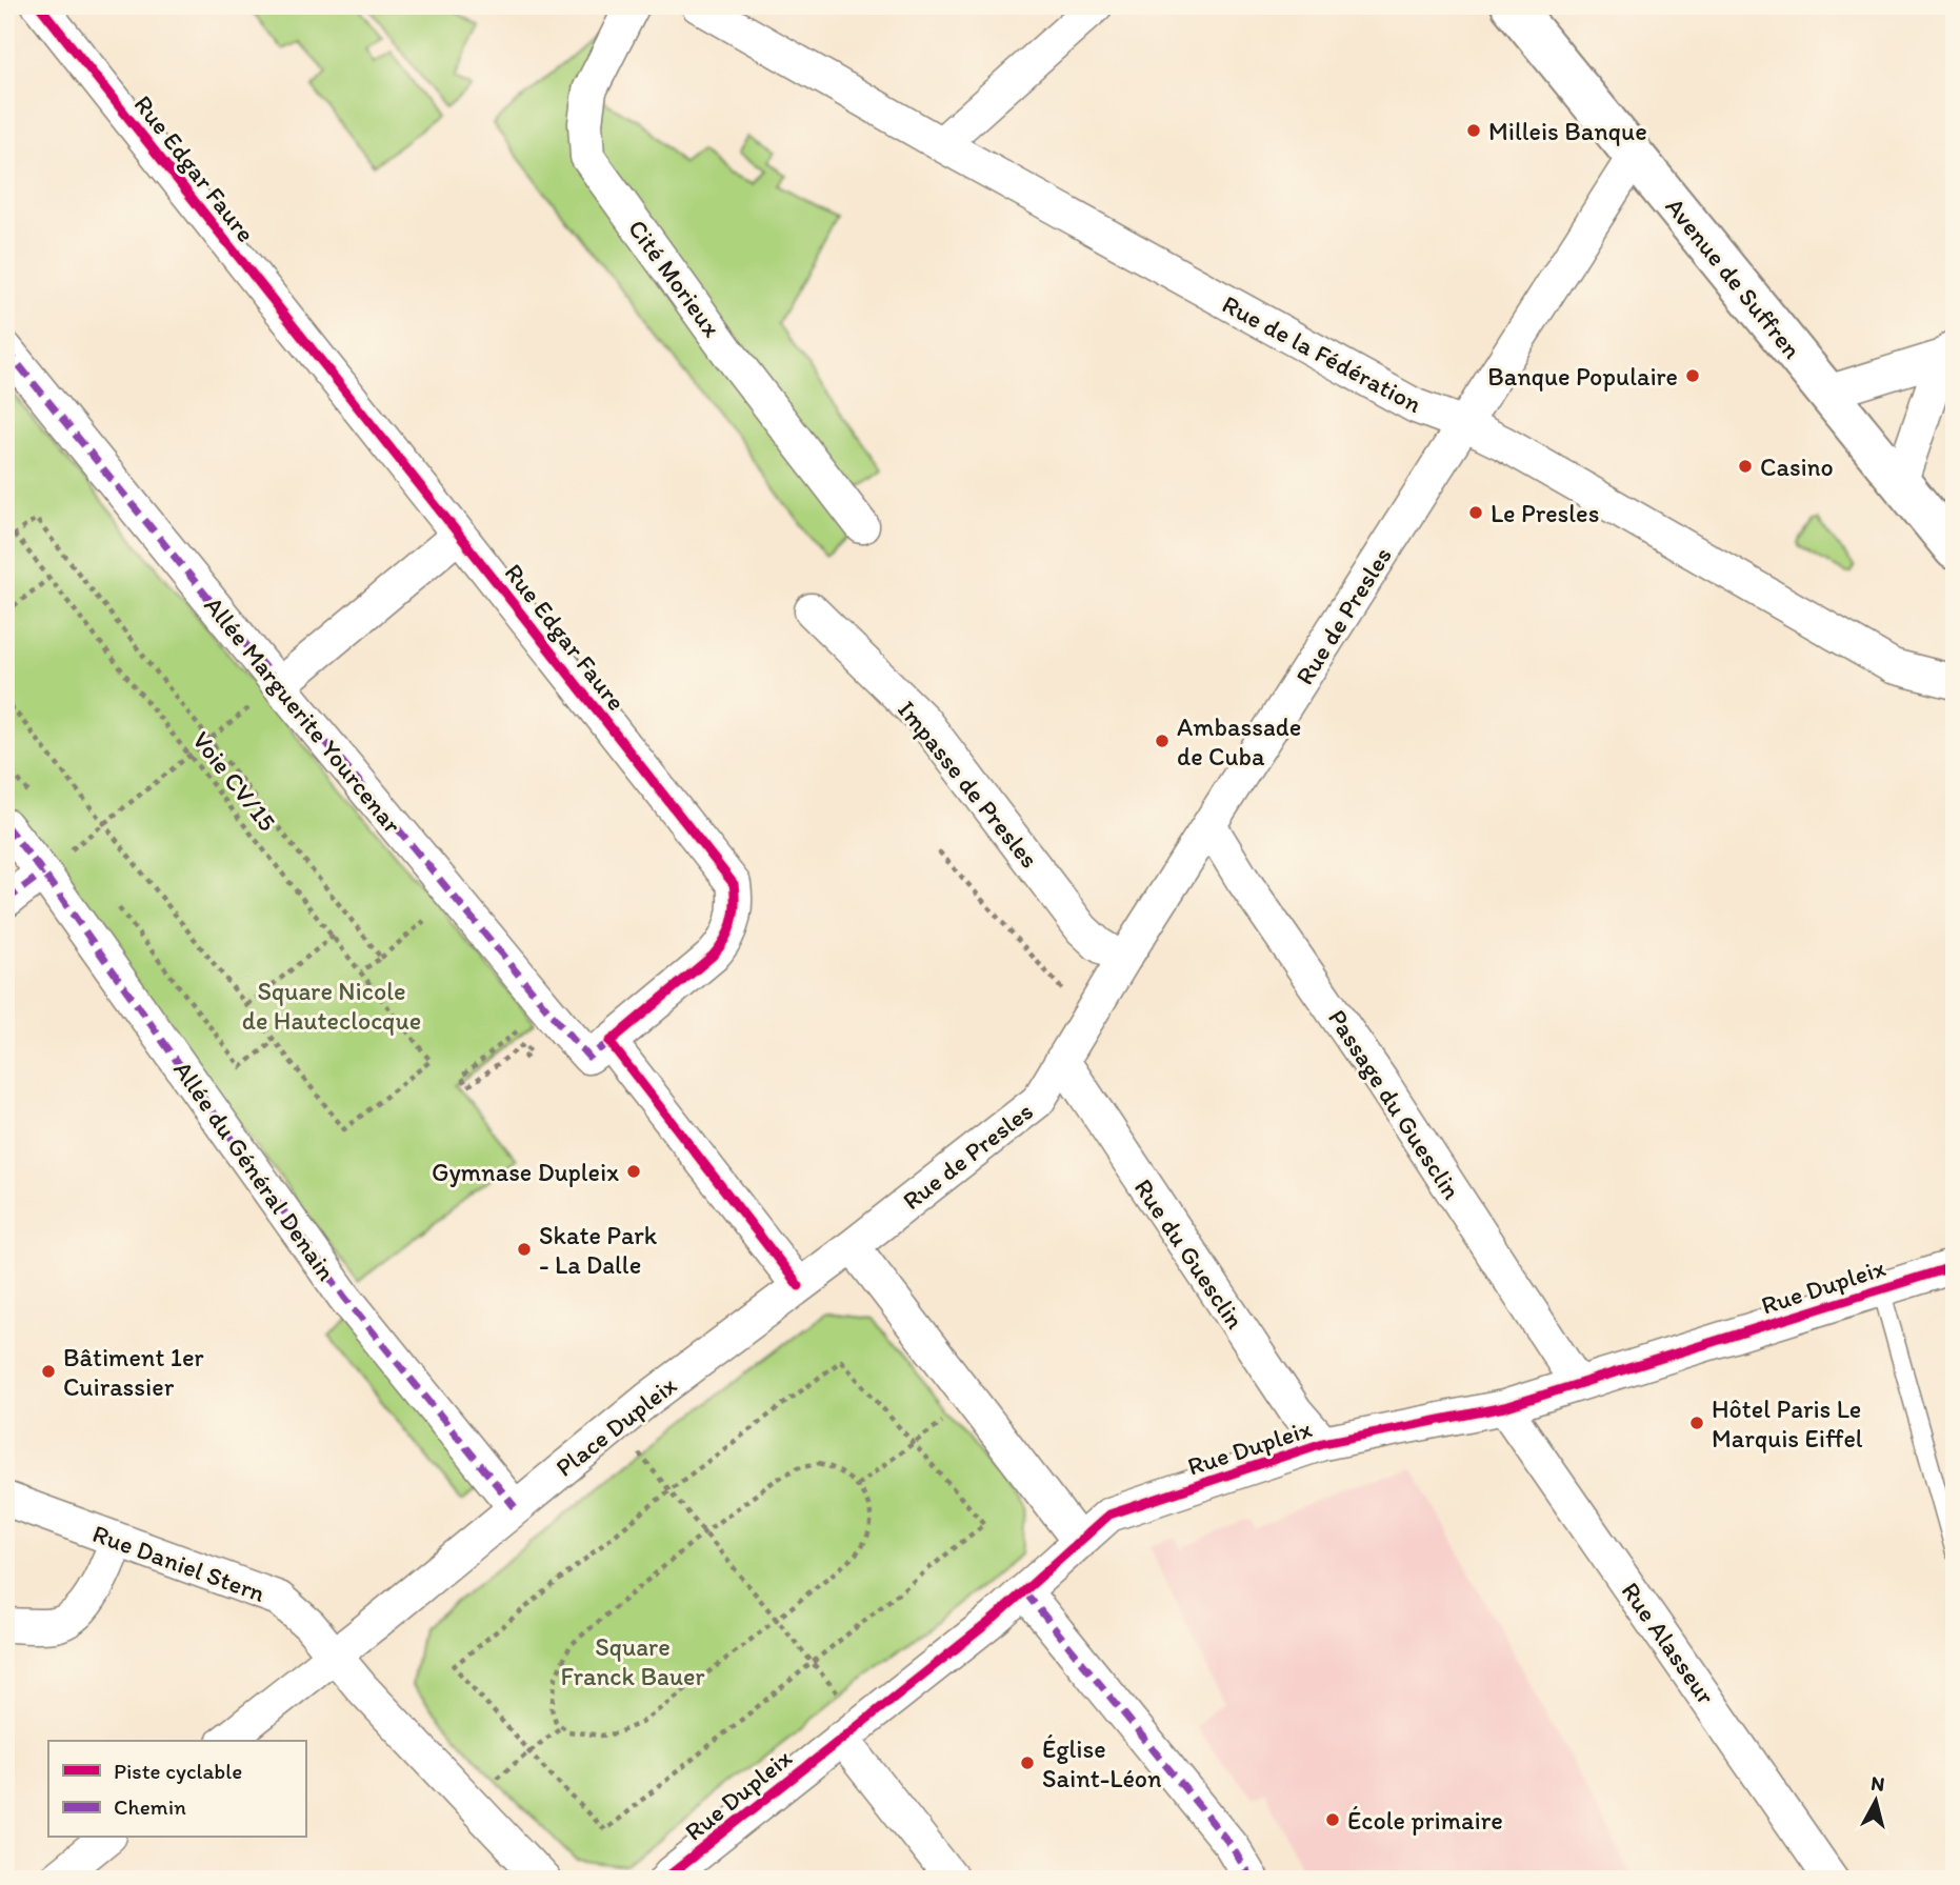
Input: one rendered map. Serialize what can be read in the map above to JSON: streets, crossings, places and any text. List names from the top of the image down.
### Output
{
  "streets": {
    "main road": ["Avenue de Suffren"],
    "street": [
      "Rue Edgar Faure",
      "Cité Morieux",
      "Rue de la Fédération",
      "Rue de Presles",
      "Allée Marguerite Yourcenar",
      "Impasse de Presles",
      "Passage du Guesclin",
      "Allée du Général Denain",
      "Rue du Guesclin",
      "Rue Dupleix",
      "Place Dupleix",
      "Rue Daniel Stern",
      "Rue Alasseur"
    ],
    "path": ["Voie CV/15"]
  },
  "crossings": [
    ["Rue Edgar Faure", "Allée Marguerite Yourcenar"],
    ["Avenue de Suffren", "Rue de Presles"],
    ["Rue de la Fédération", "Rue de Presles"],
    ["Rue de Presles", "Impasse de Presles"],
    ["Rue de Presles", "Passage du Guesclin"],
    ["Rue de Presles", "Rue du Guesclin"],
    ["Rue de Presles", "Place Dupleix"],
    ["Passage du Guesclin", "Rue Dupleix"],
    ["Allée du Général Denain", "Place Dupleix"],
    ["Rue du Guesclin", "Rue Dupleix"],
    ["Rue Dupleix", "Rue Alasseur"],
    ["Place Dupleix", "Rue Daniel Stern"]
  ],
  "parks": ["Square Nicole de Hauteclocque", "Square Franck Bauer"],
  "places": [
    "Milleis Banque",
    "Banque Populaire",
    "Casino",
    "Le Presles",
    "Ambassade de Cuba",
    "Gymnase Dupleix",
    "Skate Park - La Dalle",
    "Bâtiment 1er Cuirassier",
    "Hôtel Paris Le Marquis Eiffel",
    "Église Saint-Léon",
    "École primaire"
  ],
  "legend": ["Piste cyclable", "Chemin"],
  "north": "top"
}
